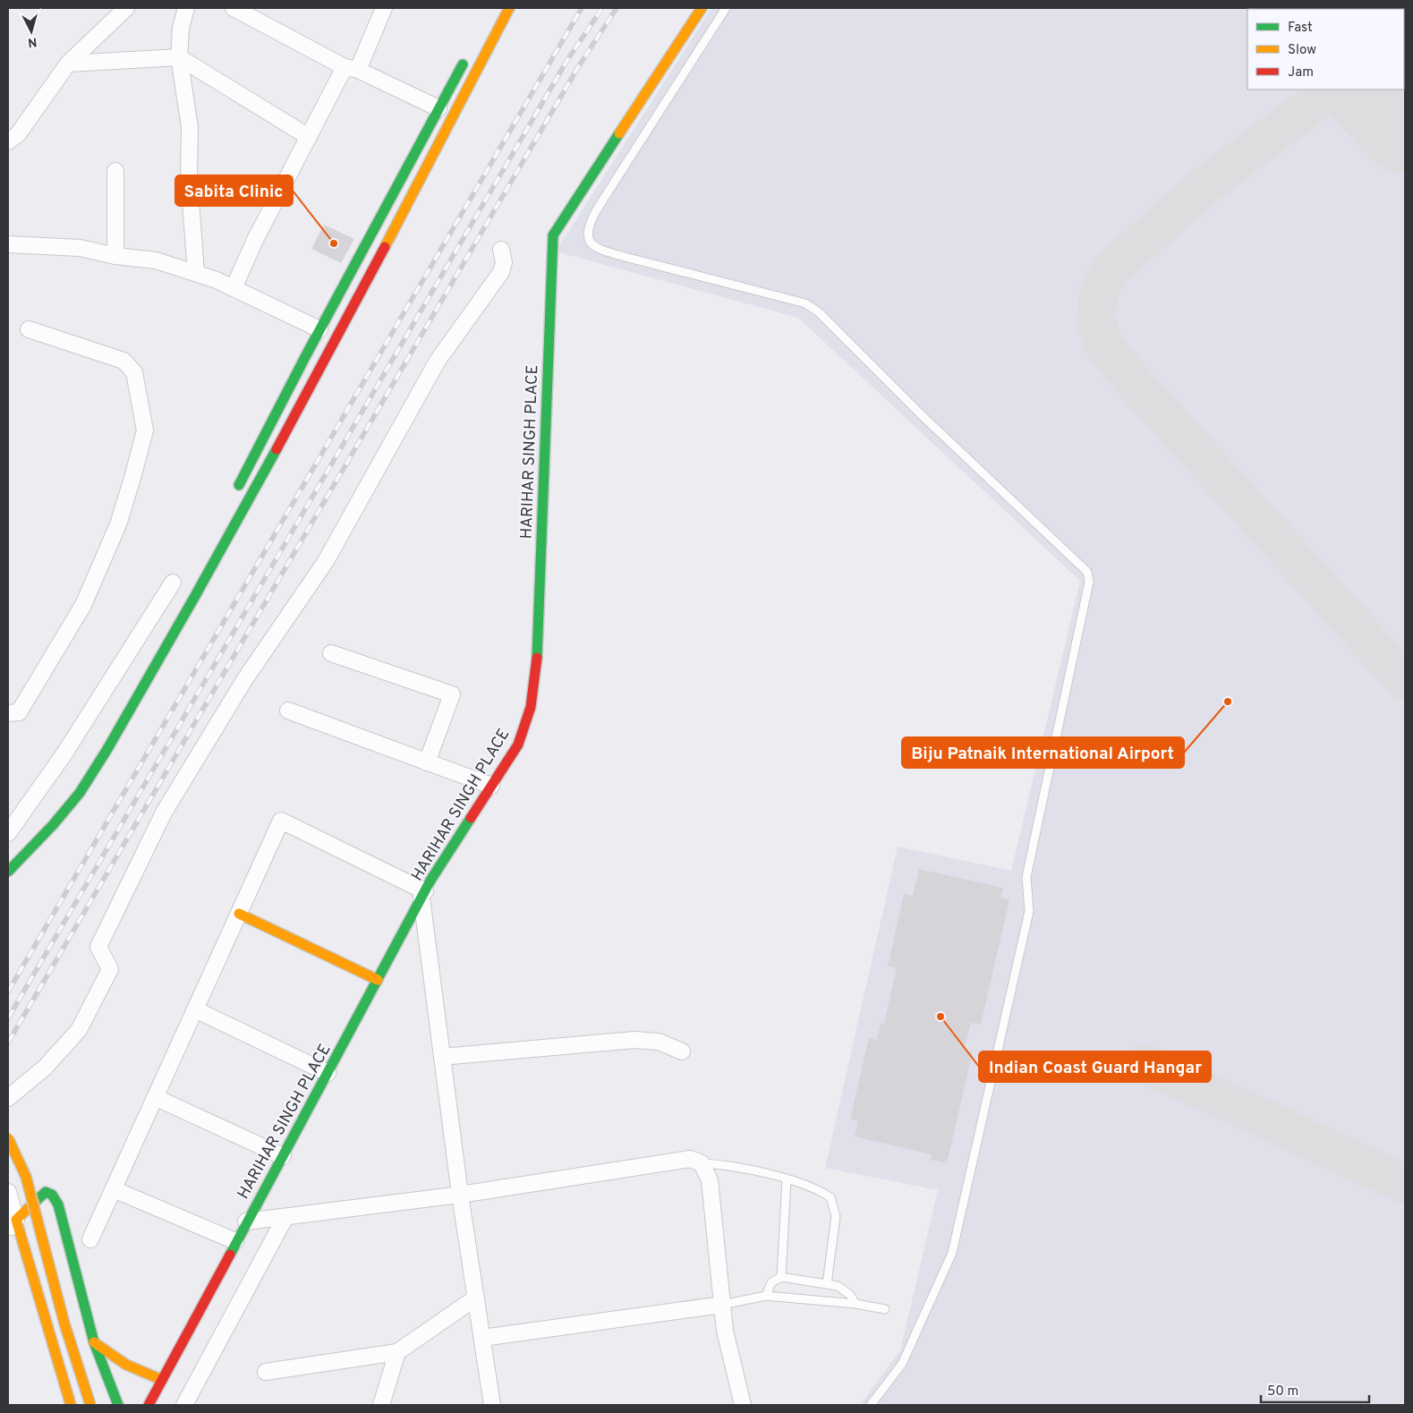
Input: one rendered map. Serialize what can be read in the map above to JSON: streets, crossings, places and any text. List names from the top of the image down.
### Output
{
  "streets": {
    "street": ["HARIHAR SINGH PLACE"]
  },
  "places": ["Sabita Clinic", "Biju Patnaik International Airport", "Indian Coast Guard Hangar"],
  "legend": ["Fast", "Slow", "Jam"],
  "scale_bar": "50 m",
  "north": "bottom"
}
